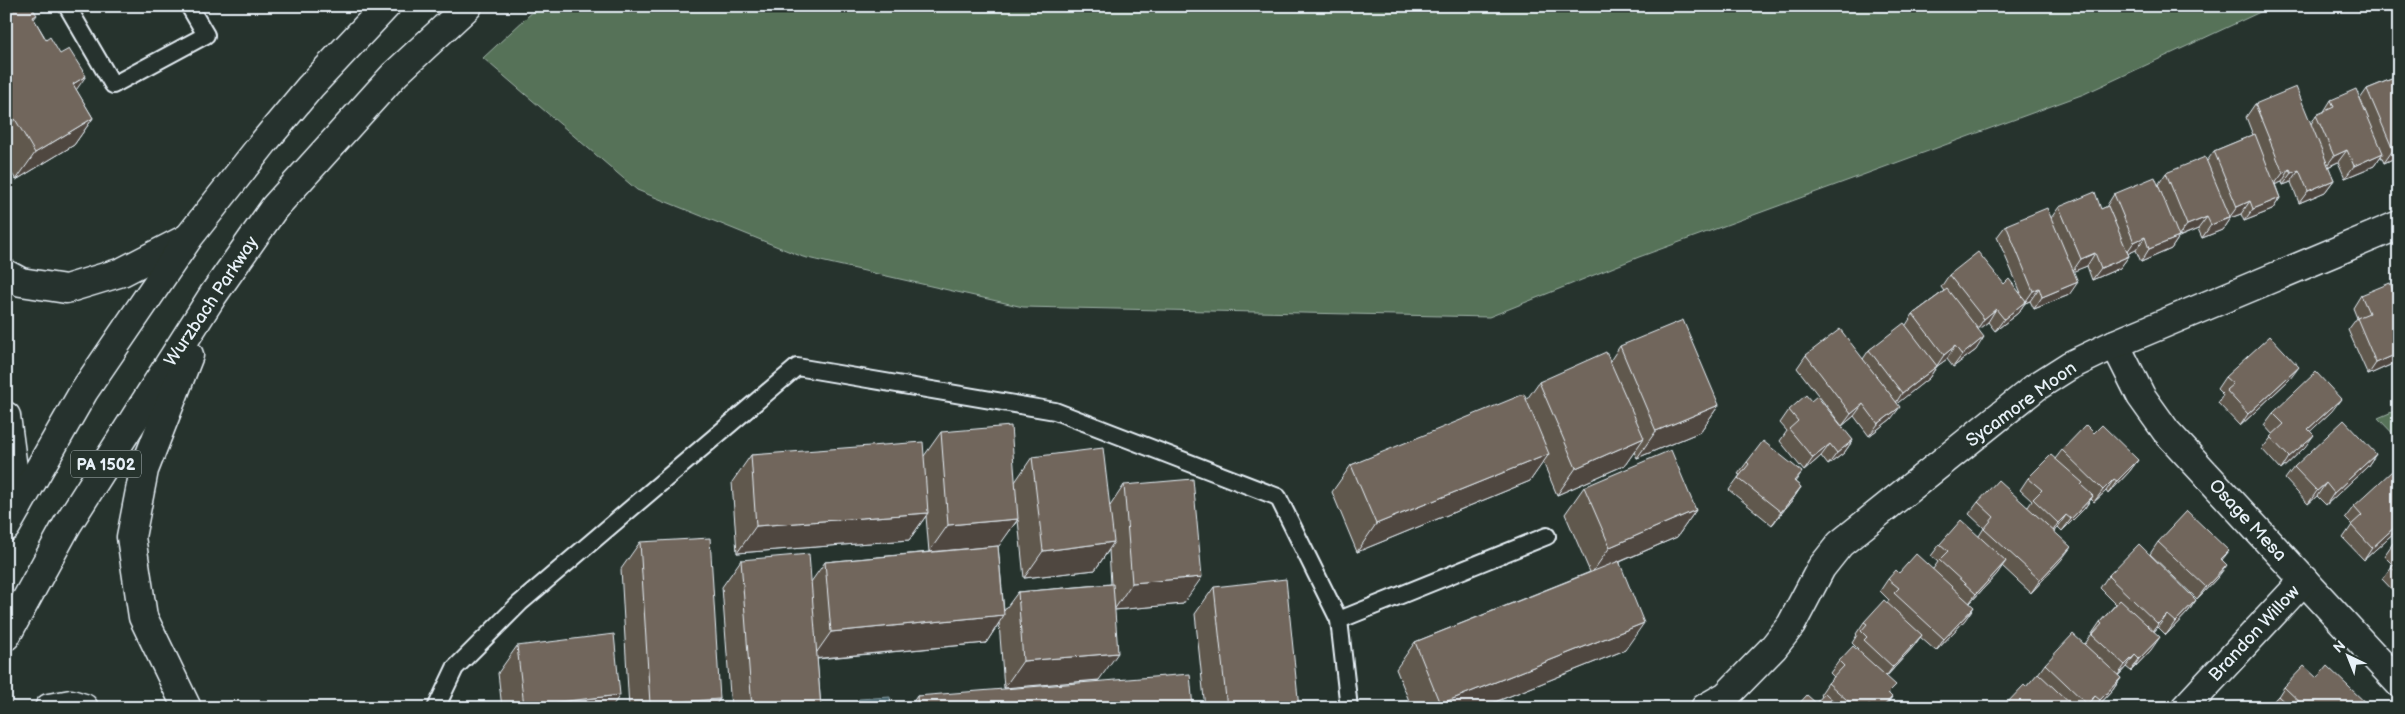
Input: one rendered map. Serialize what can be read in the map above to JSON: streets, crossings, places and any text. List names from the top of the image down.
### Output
{
  "streets": {
    "main road": [
      "Wurzbach Parkway",
      "Sycamore Moon",
      "PA 1502",
      "Osage Mesa",
      "Brandon Willow"
    ]
  },
  "crossings": [
    ["Sycamore Moon", "Osage Mesa"],
    ["Osage Mesa", "Brandon Willow"]
  ],
  "north": "top left"
}
